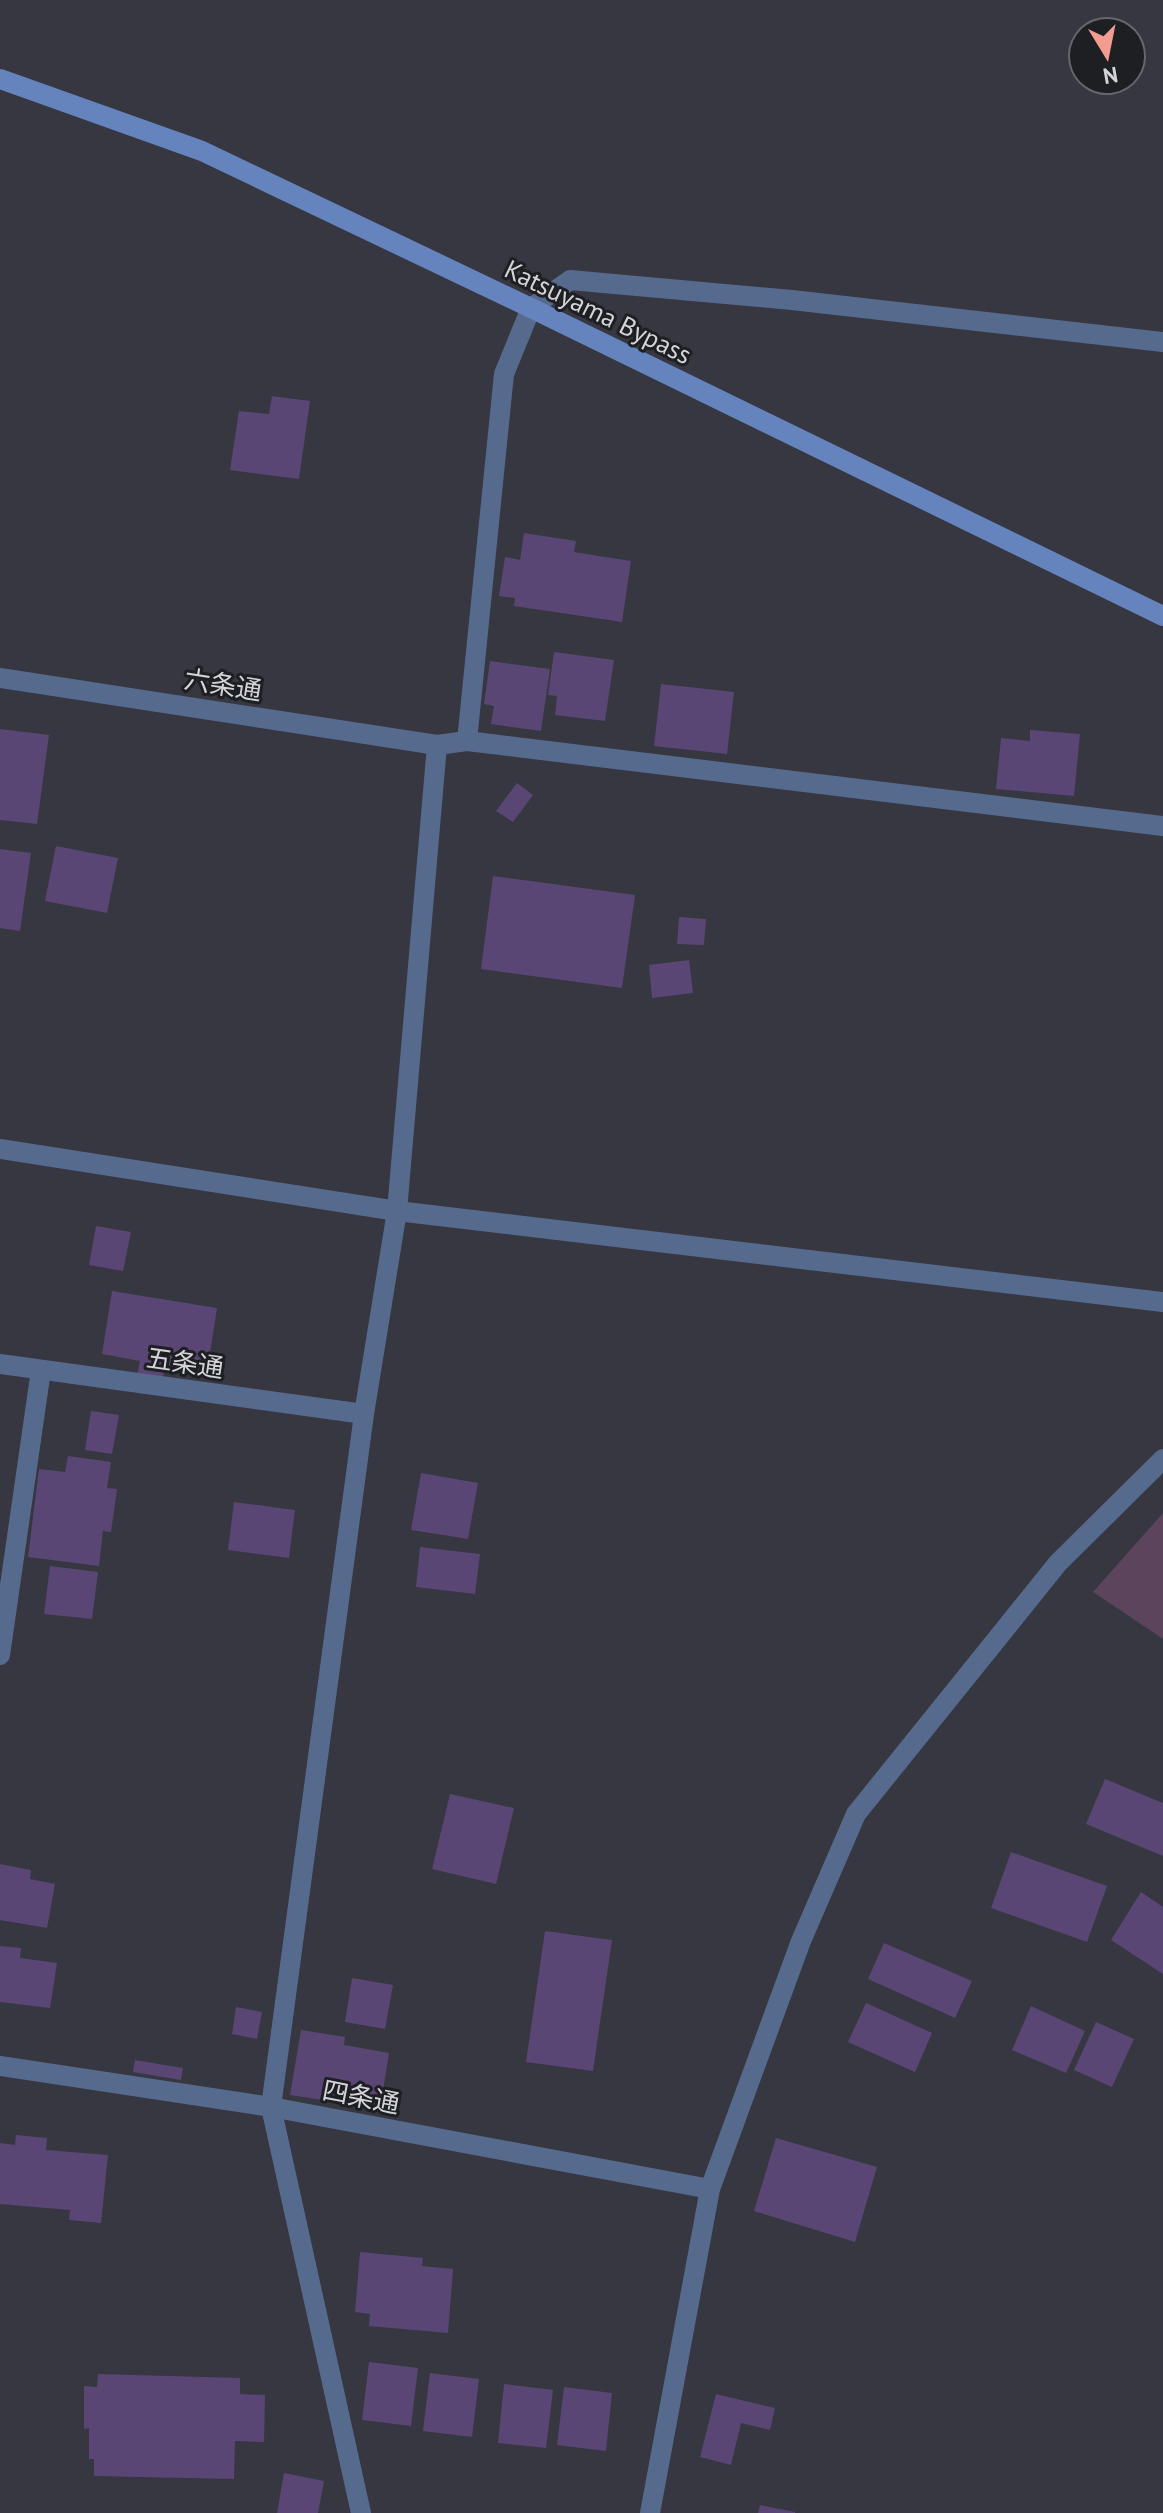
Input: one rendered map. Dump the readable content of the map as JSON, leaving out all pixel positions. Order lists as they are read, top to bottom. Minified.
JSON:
{"streets":{"main road":["Katsuyama Bypass"],"street":["六条通","五条通","四条通"]},"north":"bottom"}
